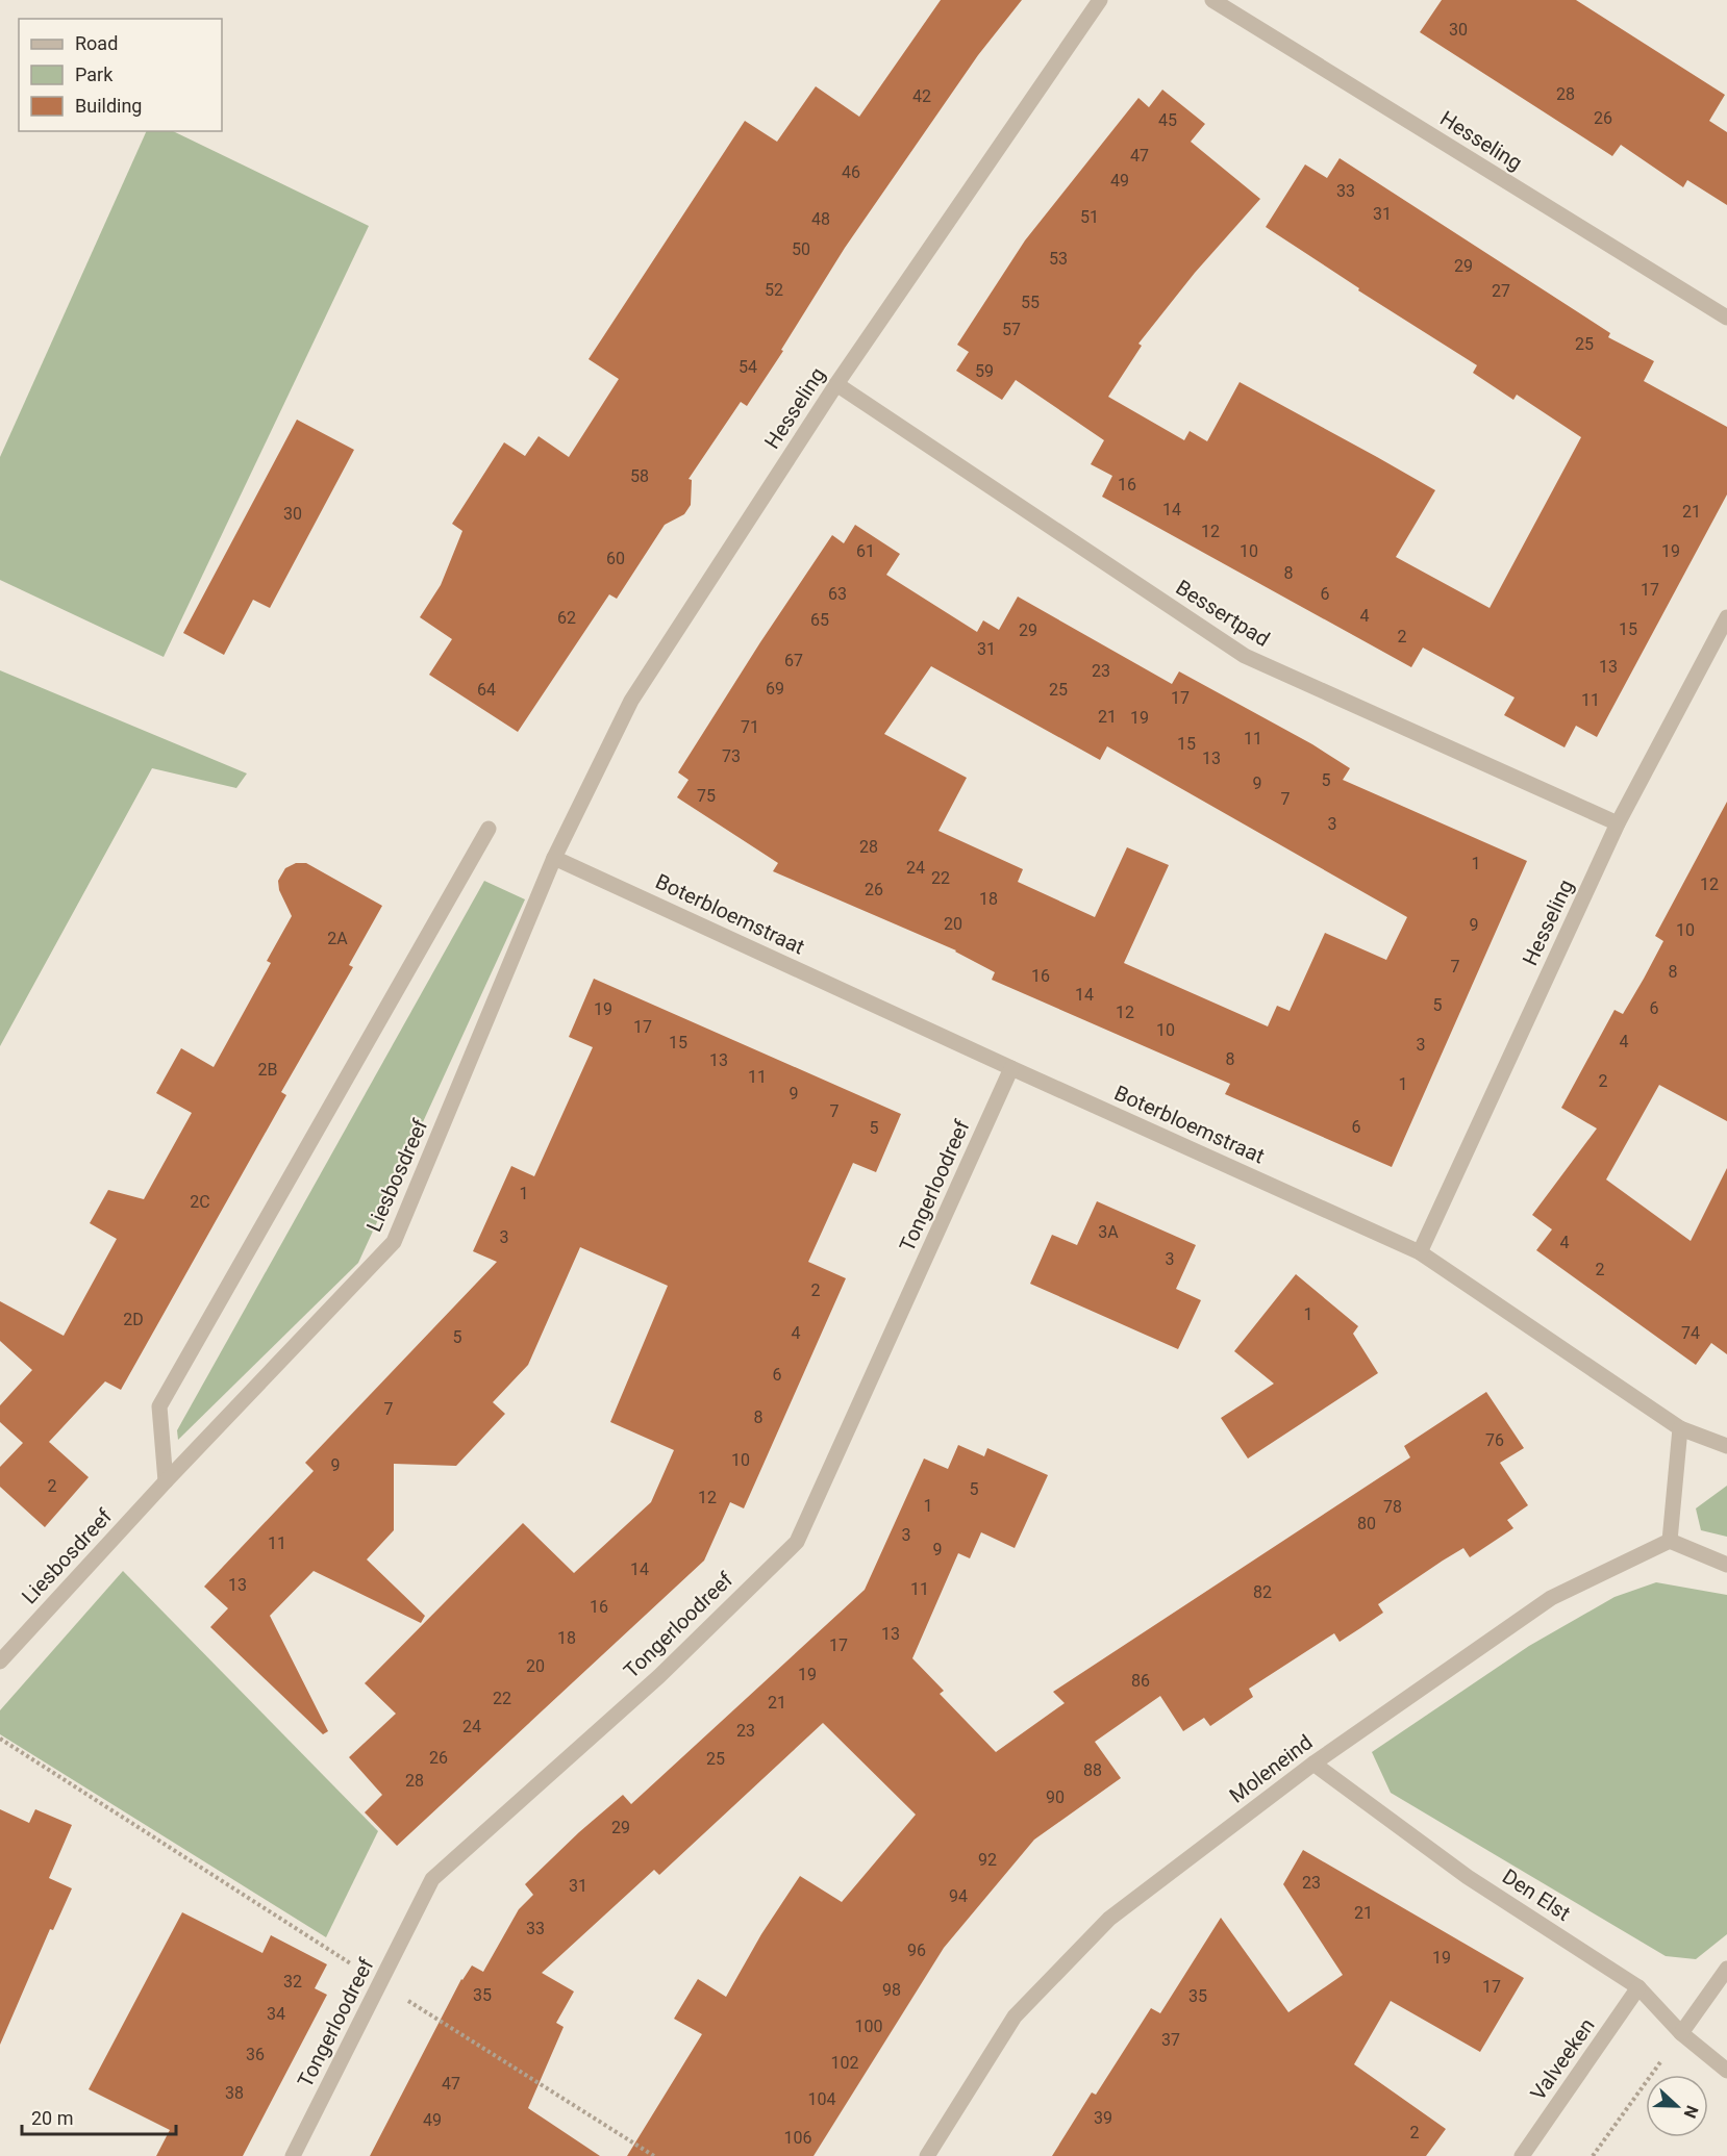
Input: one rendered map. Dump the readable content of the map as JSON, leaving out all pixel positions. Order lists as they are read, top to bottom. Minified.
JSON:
{"streets":{"street":["Hesseling","Bessertpad","Boterbloemstraat","Liesbosdreef","Tongerloodreef","Moleneind","Den Elst","Valveeken"]},"crossings":[["Hesseling","Bessertpad"],["Hesseling","Boterbloemstraat"],["Hesseling","Liesbosdreef"],["Boterbloemstraat","Liesbosdreef"],["Boterbloemstraat","Tongerloodreef"],["Moleneind","Den Elst"],["Den Elst","Valveeken"]],"house_numbers":["30","28","42","26","45","47","46","49","33","31","51","48","50","53","29","52","27","55","57","25","54","59","58","16","14","21","30","12","61","10","19","60","8","17","63","6","4","62","65","15","29","2","31","67","13","23","69","64","25","17","11","21","19","71","11","15","73","13","5","9","75","7","3","28","1","24","22","12","26","18","20","9","10","2A","7","8","16","14","5","6","19","12","17","10","4","15","3","8","13","2B","11","2","1","9","7","6","5","1","2C","3A","3","4","3","2","2","1","2D","4","74","5","6","7","8","76","10","9","2","5","12","1","78","80","3","11","9","14","13","11","82","16","13","18","17","20","19","86","22","21","24","23","26","25","88","28","90","29","92","23","31","94","21","33","96","19","32","17","98","35","35","34","100","37","36","102","47","38","104","39","49","2","106"],"legend":["Road","Park","Building"],"scale_bar":"20 m","north":"right"}
